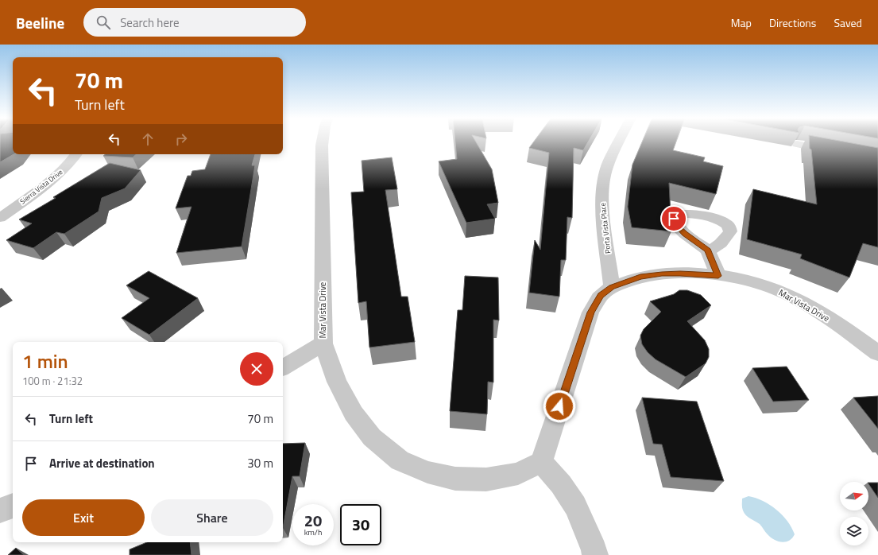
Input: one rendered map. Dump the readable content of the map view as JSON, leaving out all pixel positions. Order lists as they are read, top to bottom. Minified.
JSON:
{"streets":{"street":["Sierra Vista Drive","Porta Vista Place","Mar Vista Drive"]},"crossings":[["Porta Vista Place","Mar Vista Drive"]],"north":"right","page":{"header":"Beeline","search":"Search here","nav":["Map","Directions","Saved"],"turn":["70 m","Turn left"],"heading":["1 min","100 m · 21:32"],"list":[{"name":"Turn left","value":"70 m"},{"name":"Arrive at destination","value":"30 m"}],"buttons":["Exit","Share"],"speed":"20 km/h","limit":"30"}}
